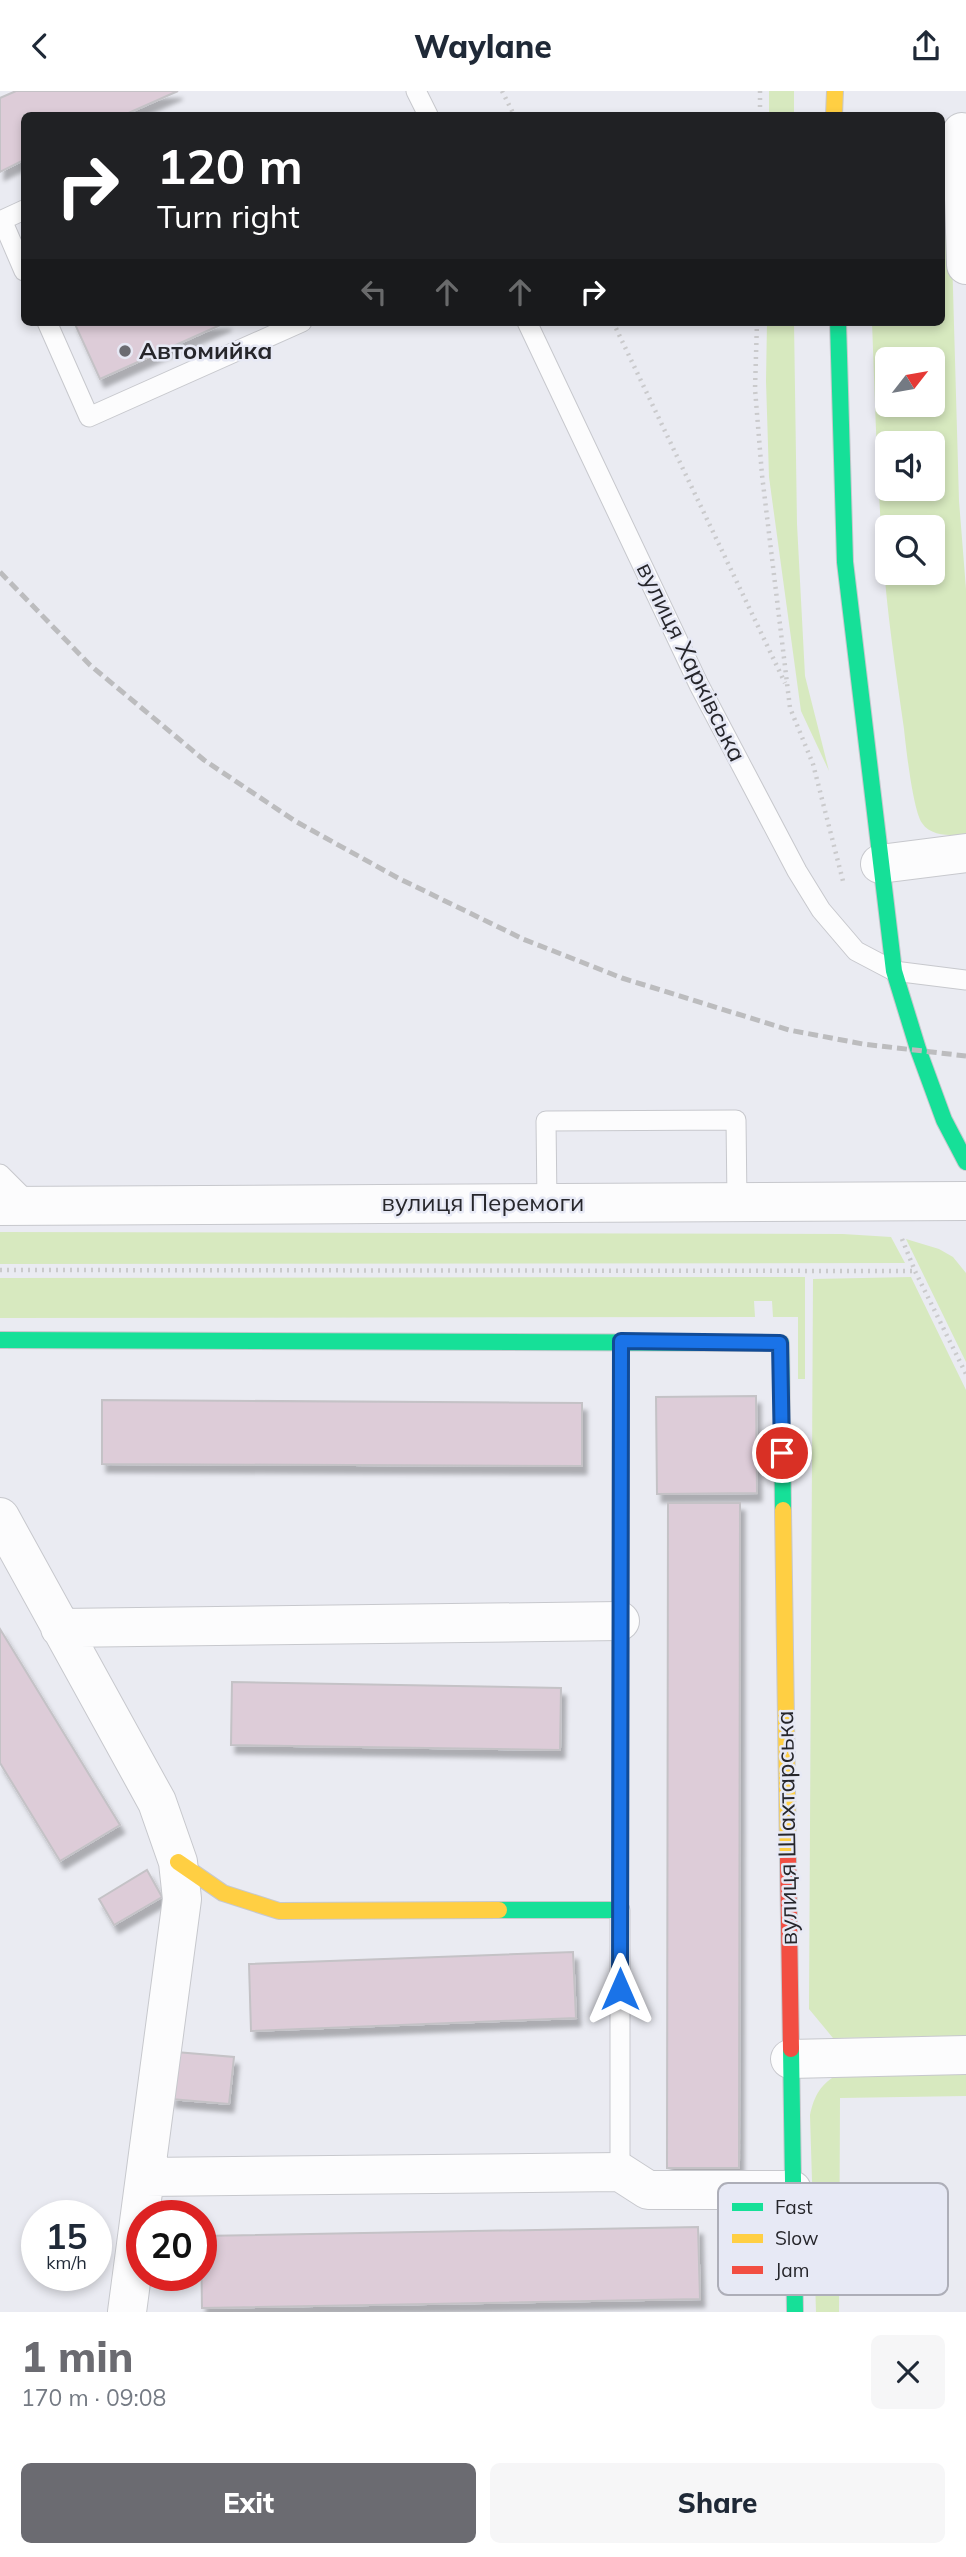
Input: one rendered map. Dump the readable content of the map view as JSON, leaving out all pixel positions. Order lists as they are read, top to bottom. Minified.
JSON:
{"streets":{"street":["вулиця Перемоги","вулиця Шахтарська"],"lane":["вулиця Харківська"]},"places":["Автомийка"],"legend":["Fast","Slow","Jam"],"north":"top right","page":{"header":"Waylane","turn":["120 m","Turn right"],"speed":"15 km/h","limit":"20","heading":["1 min","170 m · 09:08"],"buttons":["Exit","Share"]}}
